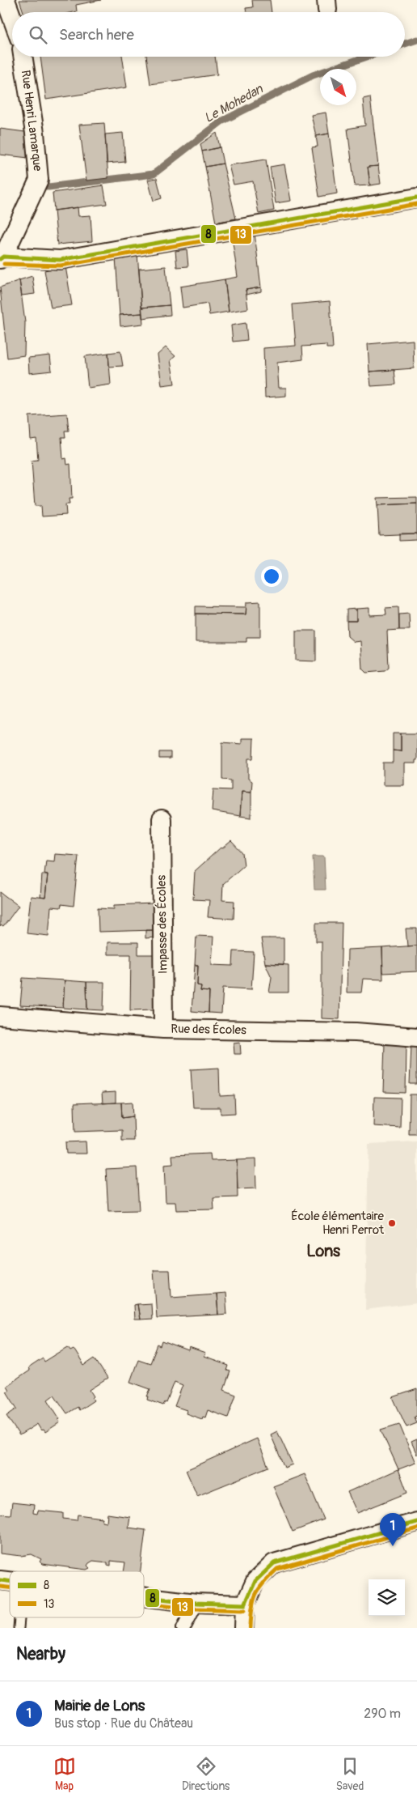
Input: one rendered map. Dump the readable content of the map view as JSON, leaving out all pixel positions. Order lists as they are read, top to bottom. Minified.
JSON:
{"streets":{"street":["Rue Henri Lamarque","Impasse des Écoles","Rue des Écoles"]},"crossings":[["Impasse des Écoles","Rue des Écoles"]],"districts":["Lons"],"water":["Le Mohedan"],"places":["École élémentaire Henri Perrot"],"lines":["transit line 8","transit line 13"],"legend":["8","13"],"north":"bottom right","page":{"search":"Search here","pins":"1","heading":"Nearby","list":[{"mark":"1","name":"Mairie de Lons","note":"Bus stop · Rue du Château","value":"290 m"}],"nav":["Map","Directions","Saved"]}}
